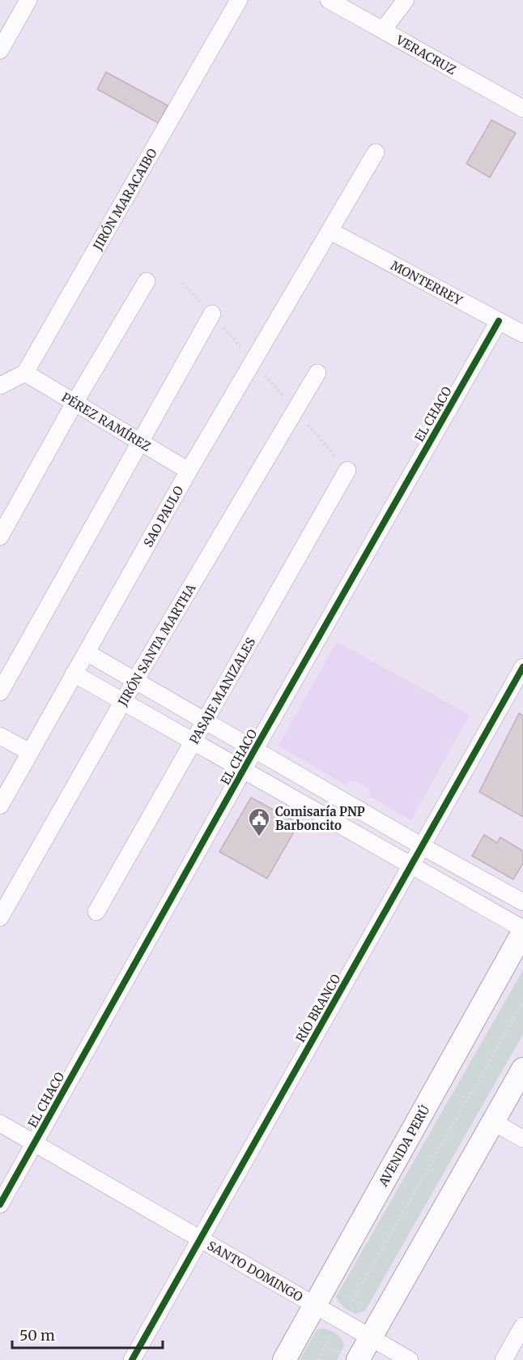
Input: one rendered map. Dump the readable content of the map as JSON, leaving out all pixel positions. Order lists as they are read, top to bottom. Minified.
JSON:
{"streets":{"main road":["AVENIDA PERÚ"],"street":["VERACRUZ","JIRÓN MARACAIBO","MONTERREY","EL CHACO","PÉREZ RAMÍREZ","SAO PAULO","JIRÓN SANTA MARTHA","PASAJE MANIZALES","RÍO BRANCO","SANTO DOMINGO"]},"crossings":[["JIRÓN MARACAIBO","PÉREZ RAMÍREZ"],["MONTERREY","EL CHACO"],["MONTERREY","SAO PAULO"],["EL CHACO","SANTO DOMINGO"],["PÉREZ RAMÍREZ","SAO PAULO"],["RÍO BRANCO","SANTO DOMINGO"],["AVENIDA PERÚ","SANTO DOMINGO"]],"places":{"public building":["Comisaría PNP Barboncito"]},"scale_bar":"50 m"}
